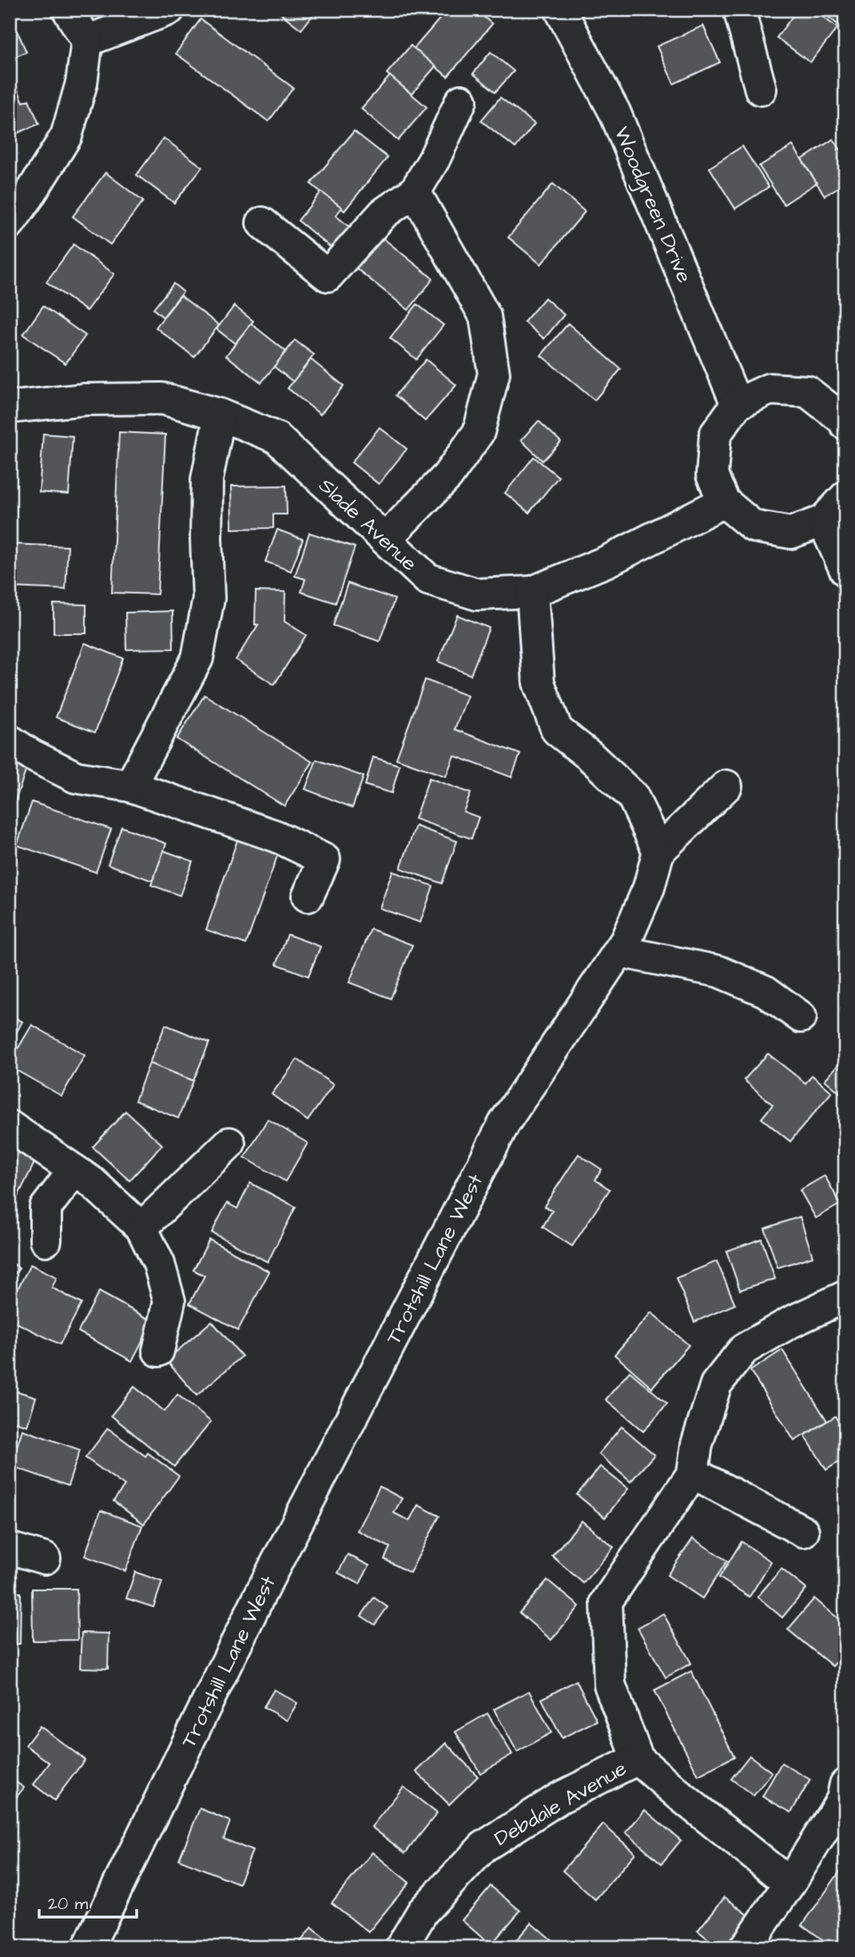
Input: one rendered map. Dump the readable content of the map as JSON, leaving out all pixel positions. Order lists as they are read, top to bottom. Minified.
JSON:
{"streets":{"street":["Woodgreen Drive","Slade Avenue","Trotshill Lane West","Debdale Avenue"]},"scale_bar":"20 m"}
